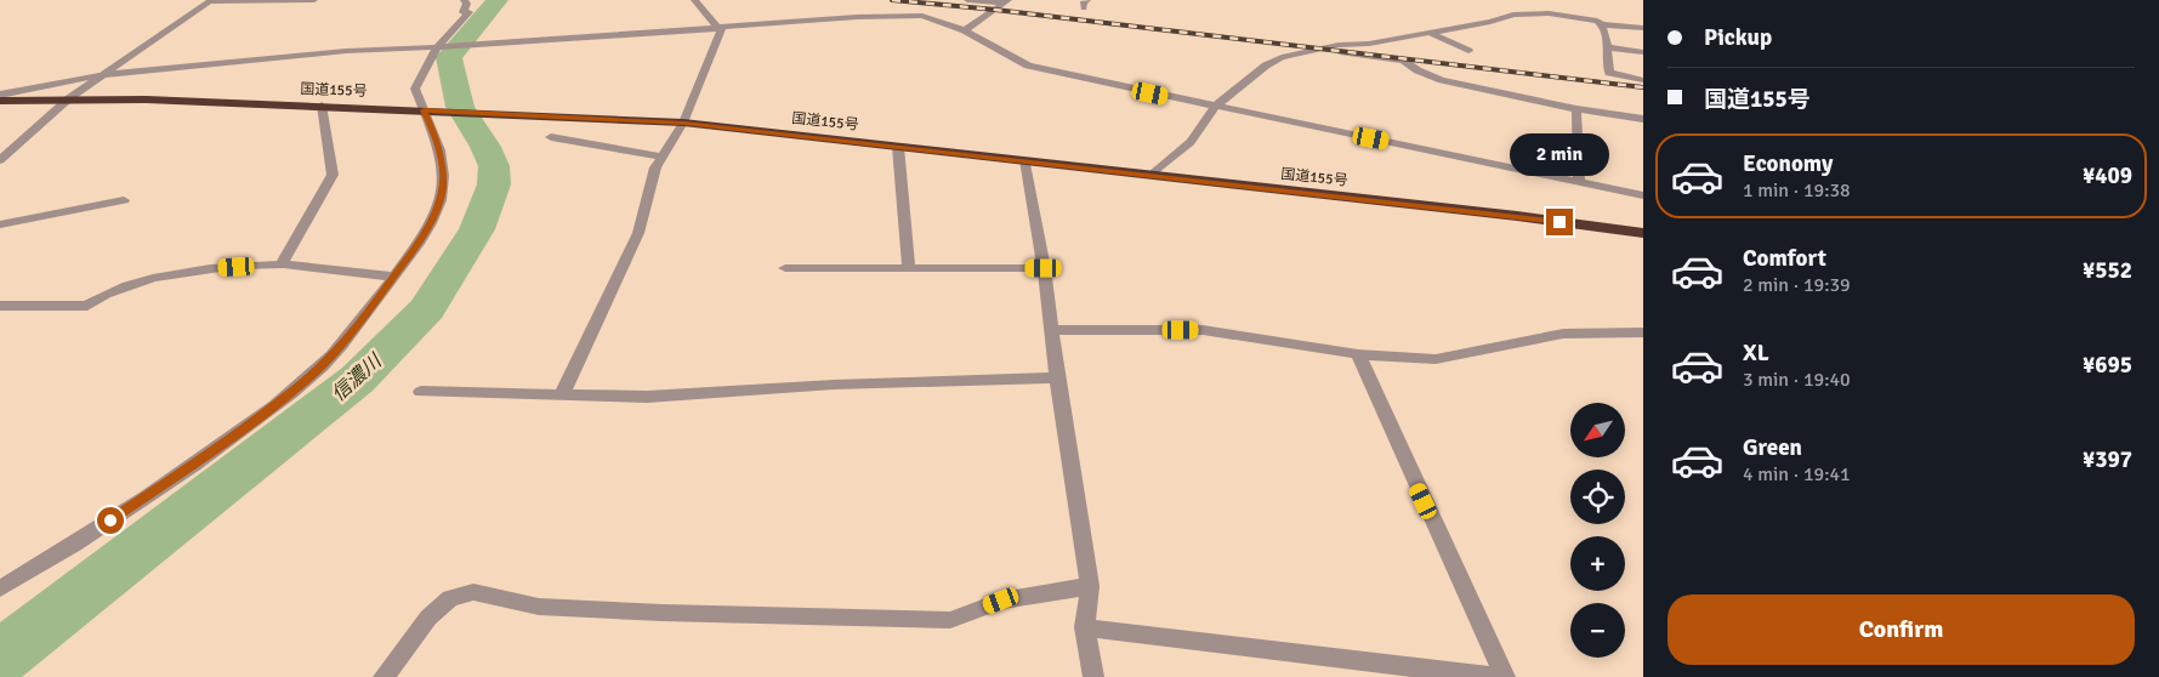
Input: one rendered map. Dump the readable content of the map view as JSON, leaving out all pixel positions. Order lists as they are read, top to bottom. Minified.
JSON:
{"streets":{"highway":["国道155号"]},"water":["信濃川"],"north":"bottom left","page":{"banner":["Pickup","国道155号"],"bubble":"2 min","list":[{"name":"Economy","note":"1 min · 19:38","value":"¥409"},{"name":"Comfort","note":"2 min · 19:39","value":"¥552"},{"name":"XL","note":"3 min · 19:40","value":"¥695"},{"name":"Green","note":"4 min · 19:41","value":"¥397"}],"map_buttons":["+","−"],"buttons":"Confirm"}}
